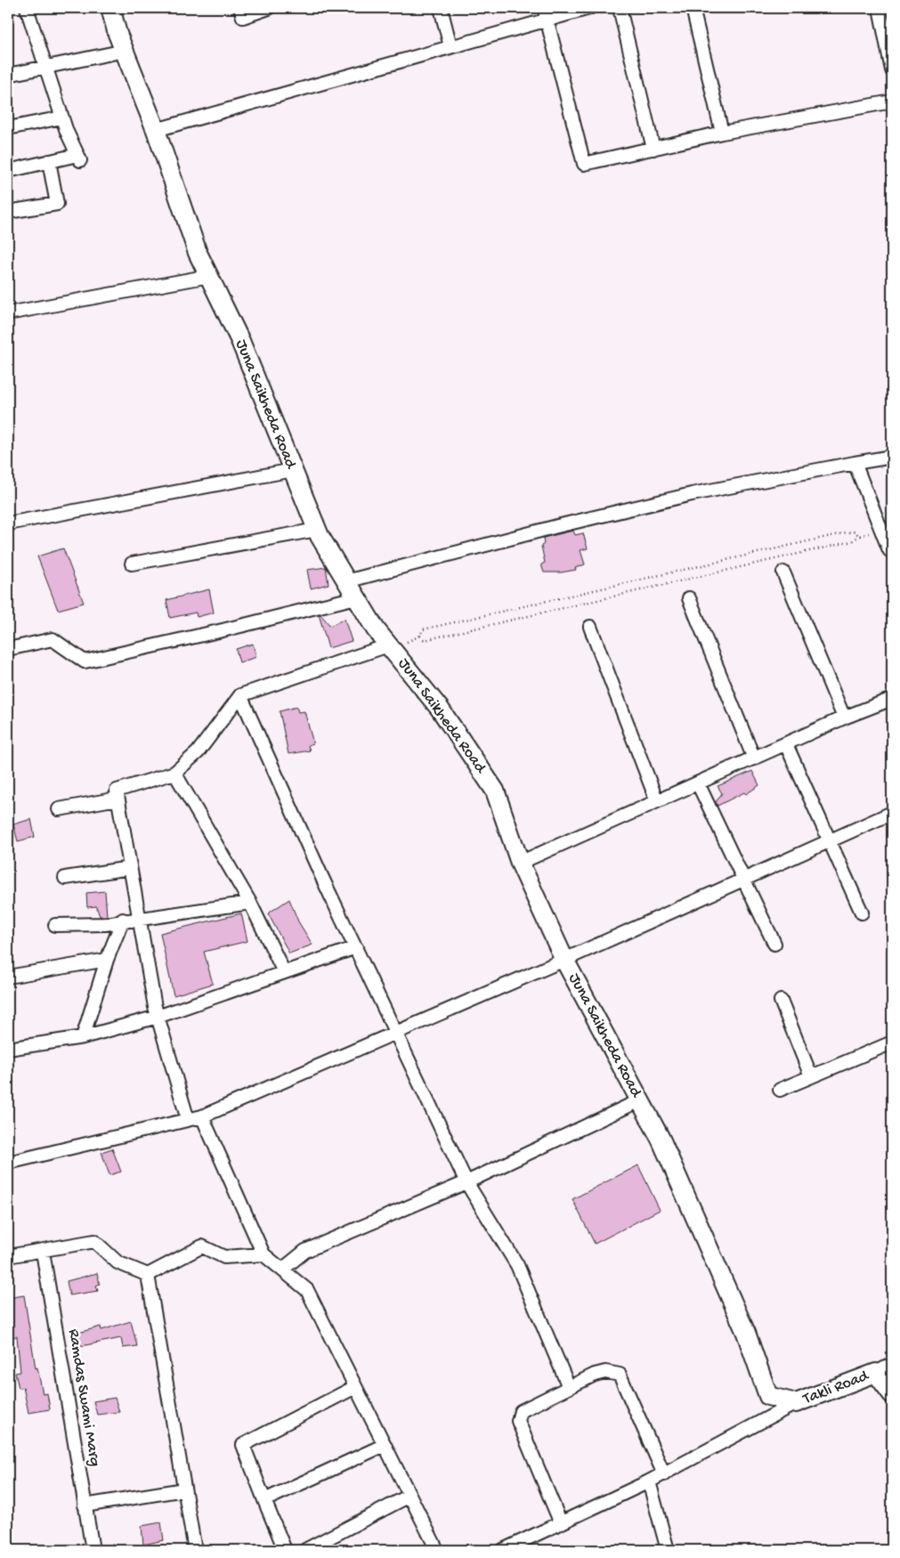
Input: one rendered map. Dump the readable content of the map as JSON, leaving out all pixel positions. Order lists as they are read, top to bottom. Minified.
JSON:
{"streets":{"main road":["Juna Saikheda Road","Takli Road"],"street":["Ramdas Swami Marg"]},"crossings":[["Juna Saikheda Road","Takli Road"]]}
